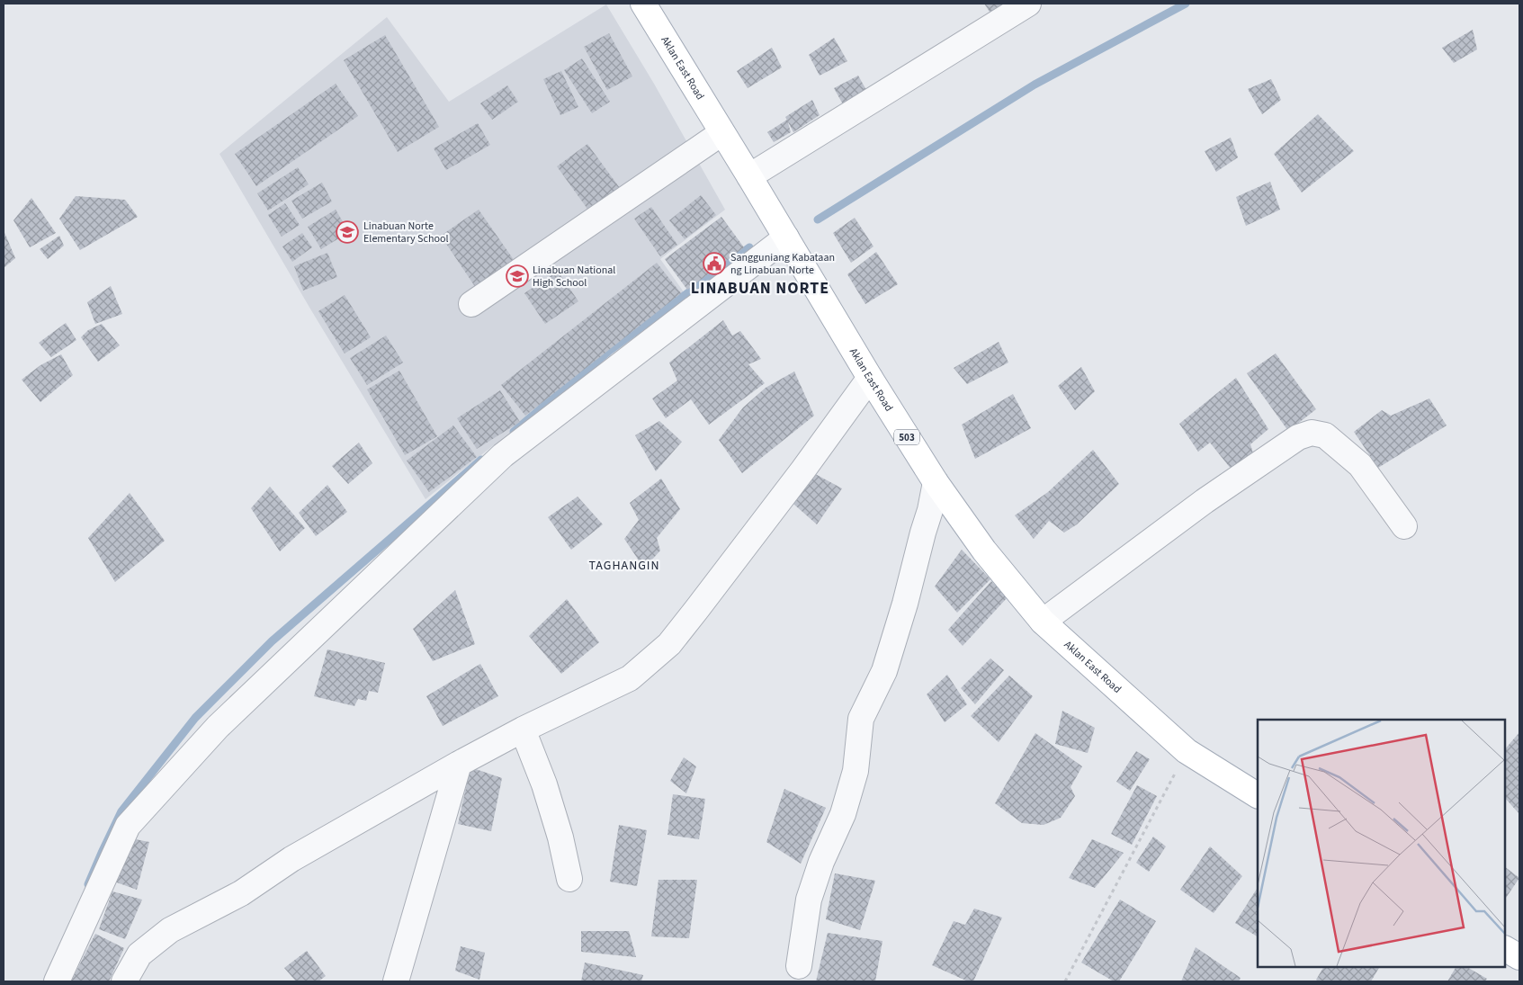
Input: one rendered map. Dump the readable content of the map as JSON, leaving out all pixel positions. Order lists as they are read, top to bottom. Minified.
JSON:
{"streets":{"main road":["Aklan East Road","503"]},"districts":["LINABUAN NORTE","TAGHANGIN"],"places":{"school or university":["Linabuan Norte Elementary School","Linabuan National High School"],"public building":["Sangguniang Kabataan ng Linabuan Norte"]}}
